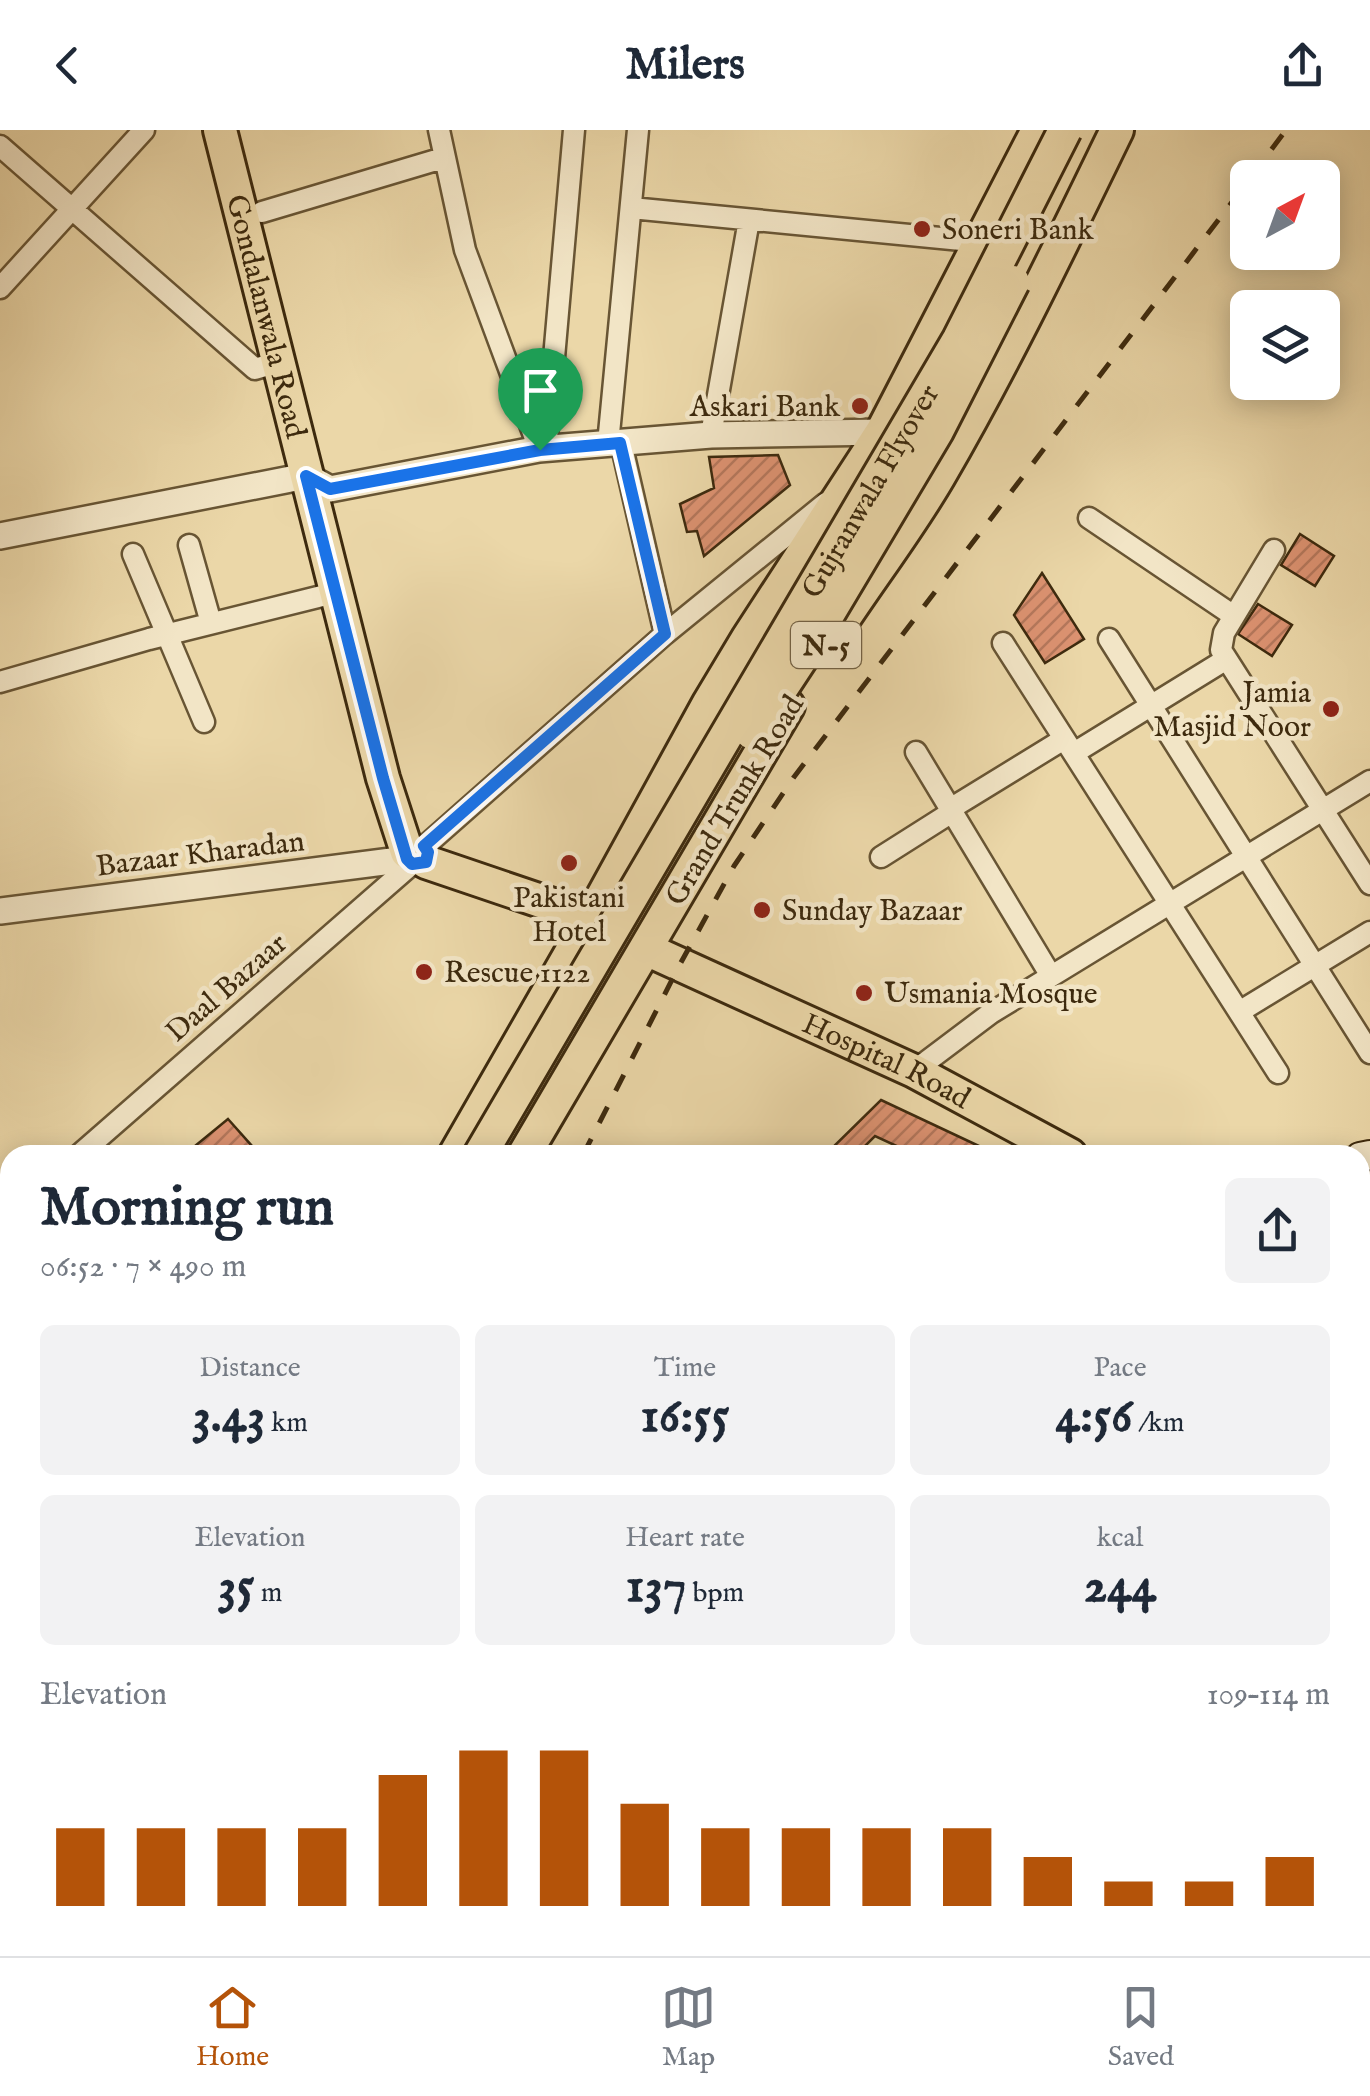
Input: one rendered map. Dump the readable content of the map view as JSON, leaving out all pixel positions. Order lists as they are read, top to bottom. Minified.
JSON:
{"streets":{"main road":["Gondalanwala Road","Gujranwala Flyover","N-5","Grand Trunk Road","Hospital Road"],"street":["Bazaar Kharadan","Daal Bazaar"]},"crossings":[["Gondalanwala Road","Bazaar Kharadan"],["Gondalanwala Road","Daal Bazaar"],["N-5","Daal Bazaar"],["Grand Trunk Road","Hospital Road"],["Bazaar Kharadan","Daal Bazaar"]],"places":["Soneri Bank","Askari Bank","Jamia Masjid Noor","Pakistani Hotel","Sunday Bazaar","Rescue 1122","Usmania Mosque"],"north":"top right","page":{"header":"Milers","heading":["Morning run","06:52 · 7 × 490 m"],"stats":[["Distance","3.43 km"],["Time","16:55"],["Pace","4:56 /km"],["Elevation","35 m"],["Heart rate","137 bpm"],["kcal","244"]],"chart":["Elevation","109–114 m"],"tabs":["Home","Map","Saved"]}}
